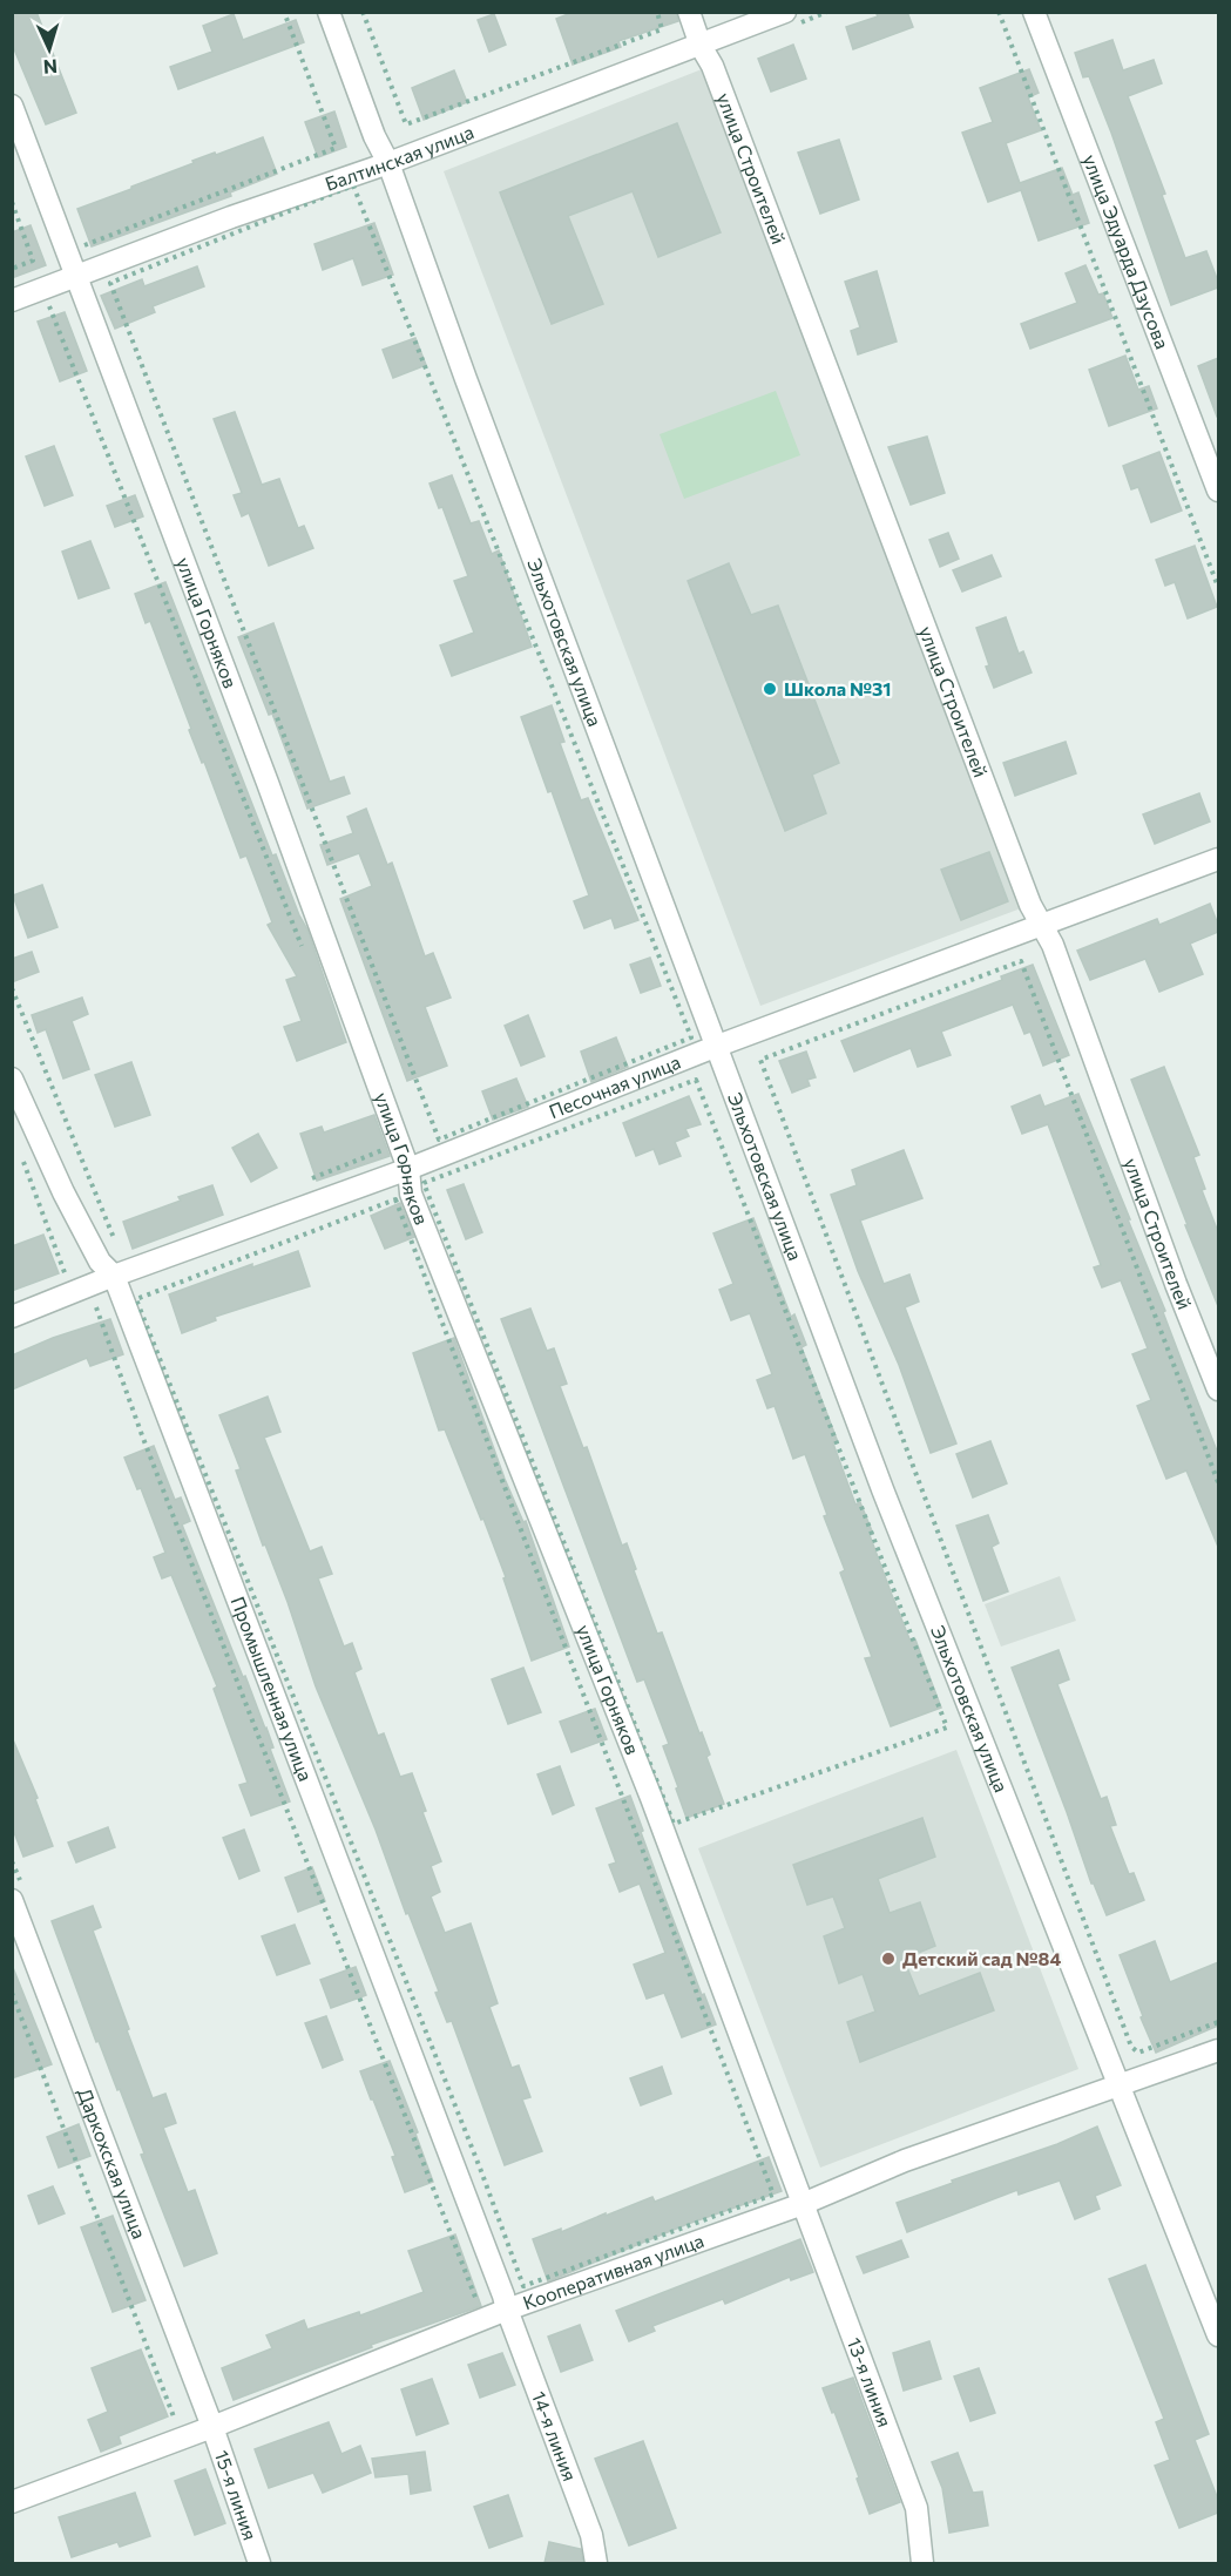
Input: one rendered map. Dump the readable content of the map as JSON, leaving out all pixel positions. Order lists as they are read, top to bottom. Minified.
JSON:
{"streets":{"street":["Балтинская улица","улица Строителей","улица Эдуарда Дзусова","улица Горняков","Эльхотовская улица","Песочная улица","Промышленная улица","Даркохская улица","Кооперативная улица","13-я линия","14-я линия","15-я линия"]},"crossings":[["Балтинская улица","улица Строителей"],["Балтинская улица","улица Горняков"],["Балтинская улица","Эльхотовская улица"],["улица Строителей","Песочная улица"],["улица Горняков","Песочная улица"],["улица Горняков","Кооперативная улица"],["улица Горняков","13-я линия"],["Эльхотовская улица","Песочная улица"],["Эльхотовская улица","Кооперативная улица"],["Песочная улица","Промышленная улица"],["Промышленная улица","Кооперативная улица"],["Промышленная улица","14-я линия"],["Даркохская улица","Кооперативная улица"],["Даркохская улица","15-я линия"],["Кооперативная улица","13-я линия"],["Кооперативная улица","14-я линия"],["Кооперативная улица","15-я линия"]],"places":["Школа №31","Детский сад №84"],"north":"bottom"}
